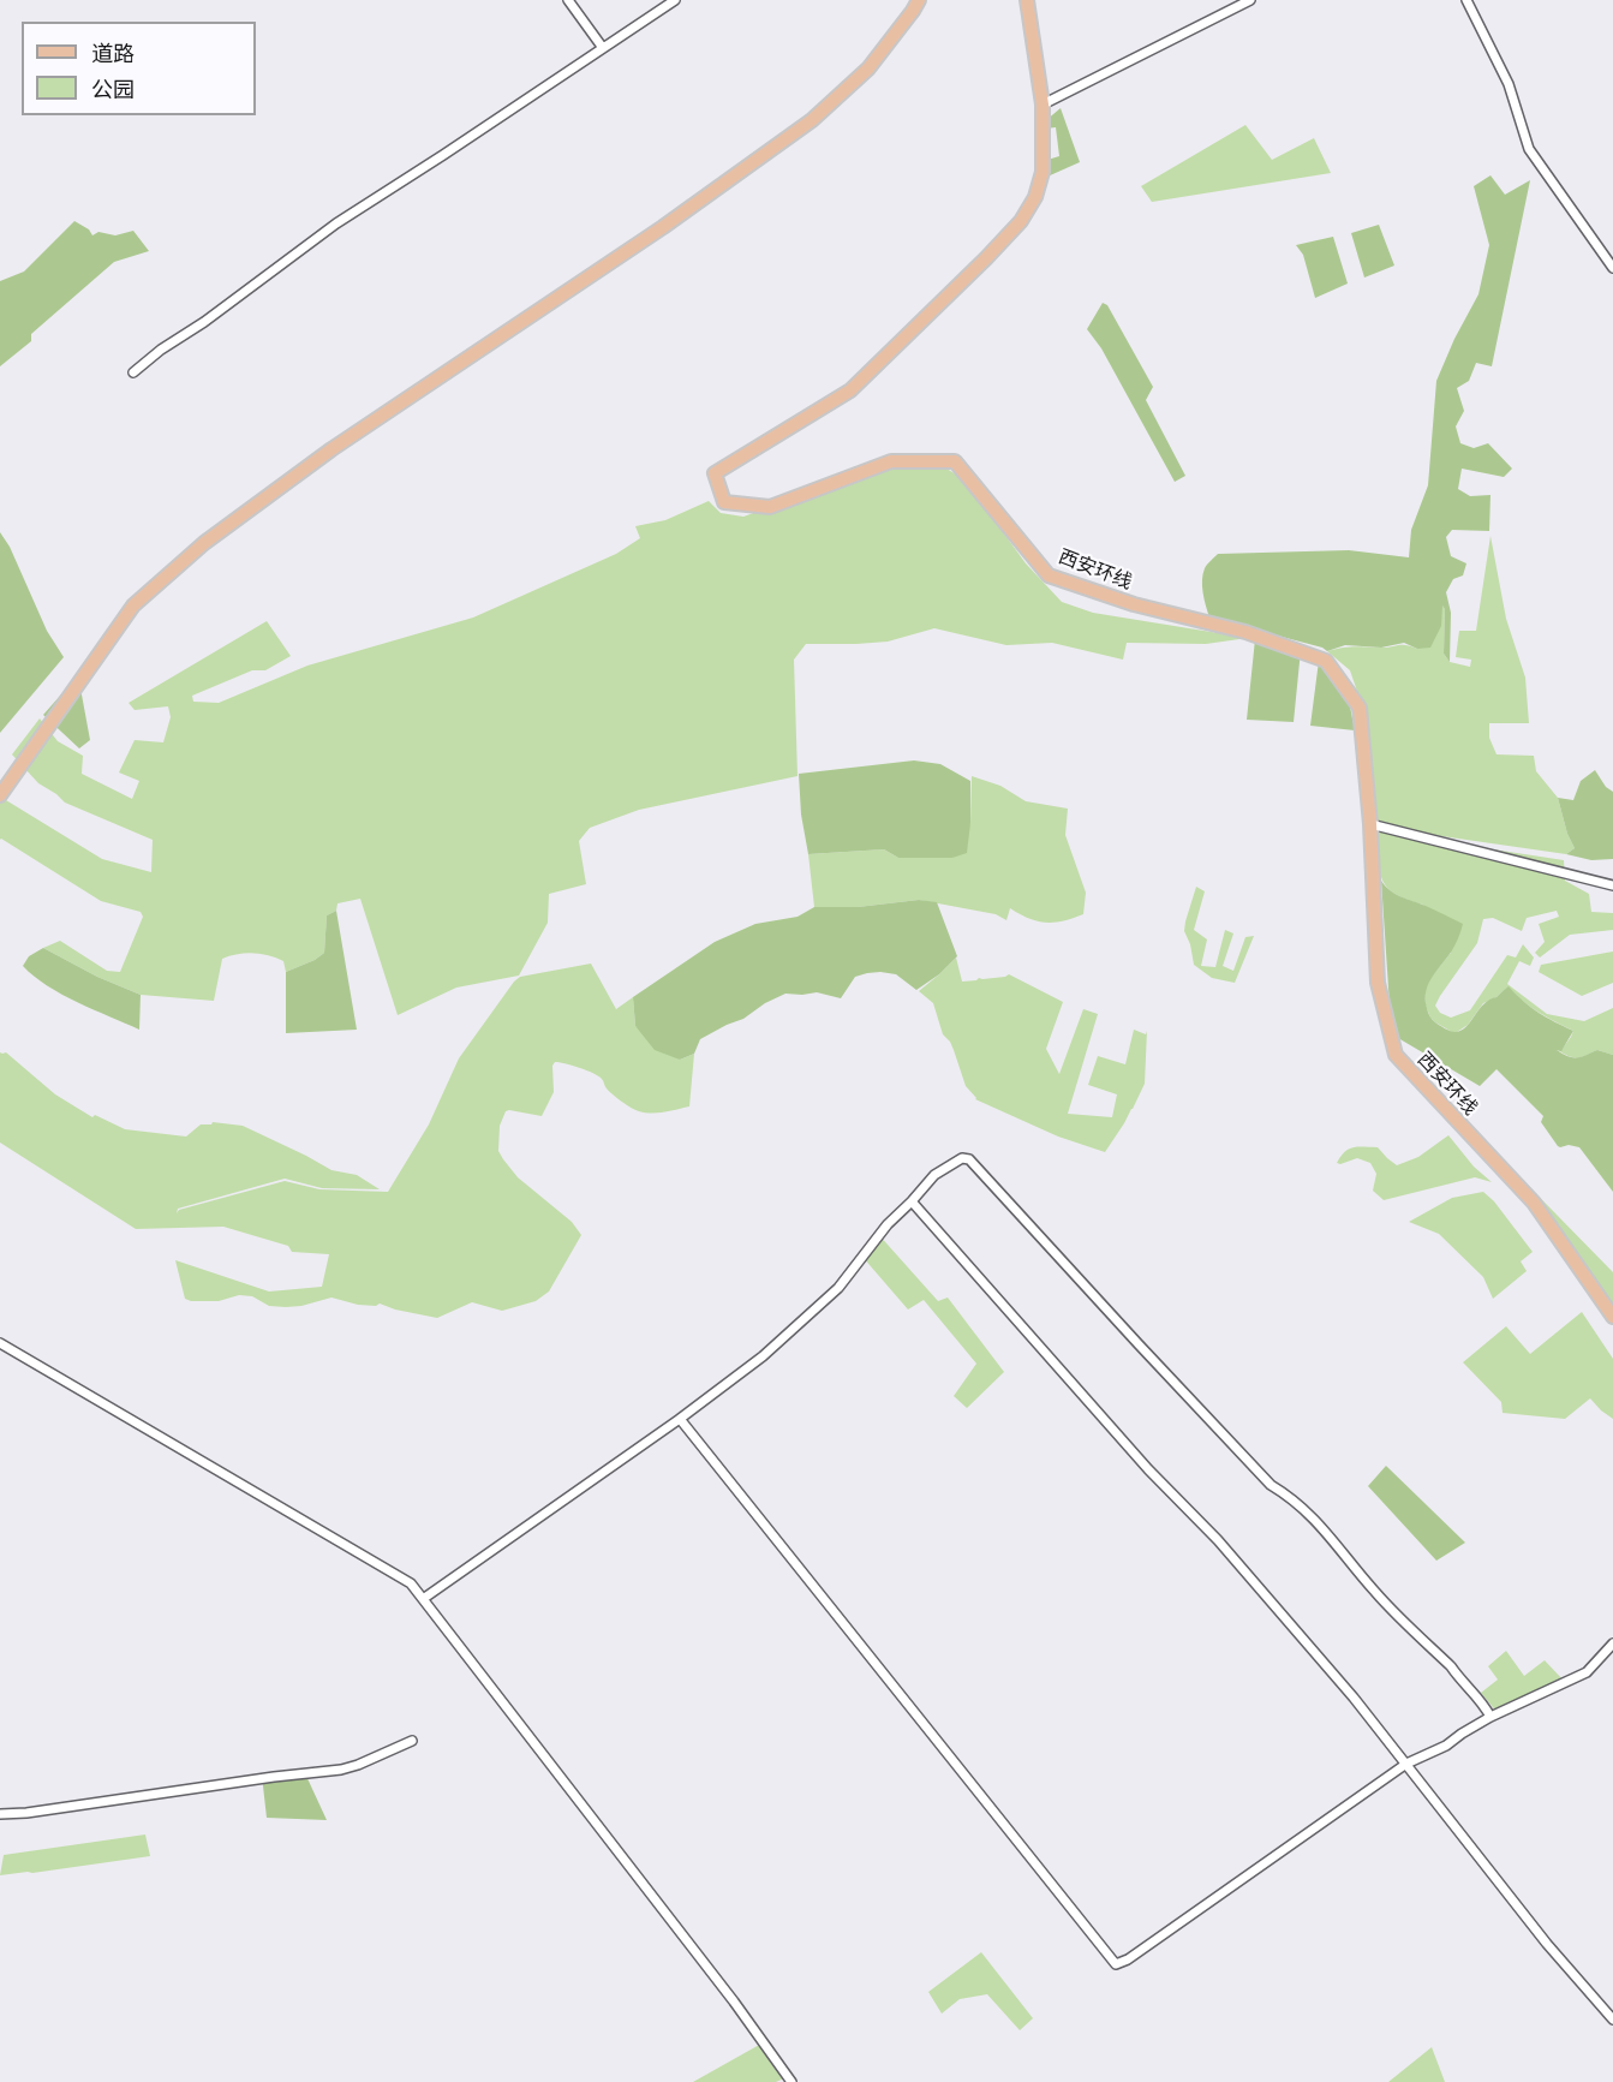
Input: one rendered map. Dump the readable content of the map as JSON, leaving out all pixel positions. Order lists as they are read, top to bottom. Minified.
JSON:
{"streets":{"main road":["西安环线"]},"legend":["道路","公园"]}
